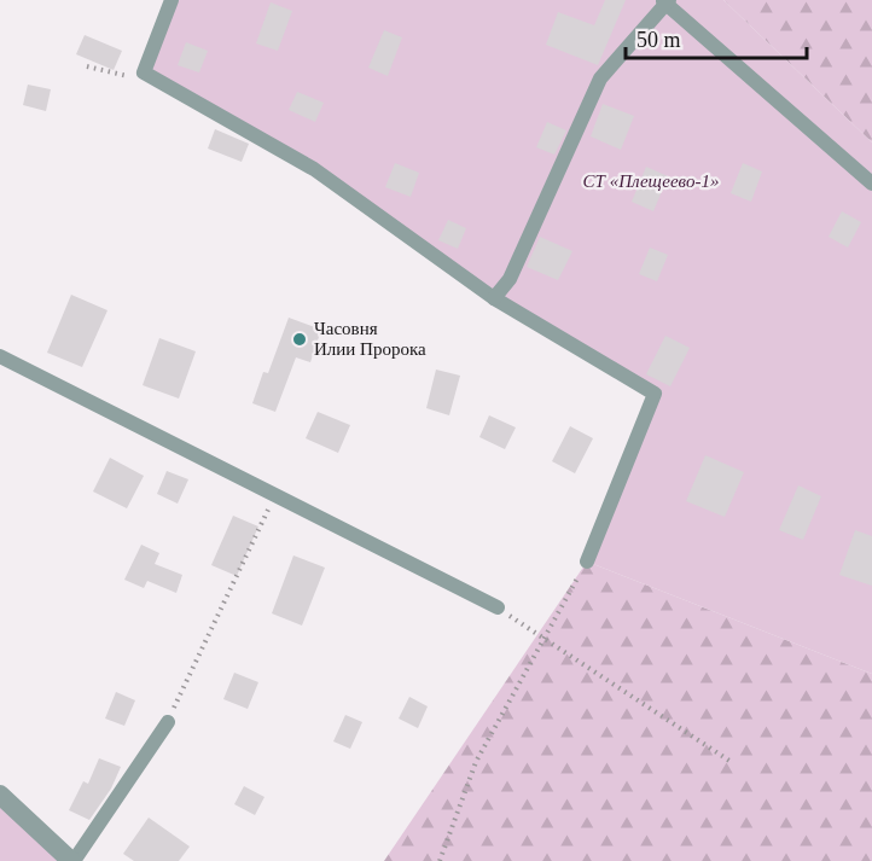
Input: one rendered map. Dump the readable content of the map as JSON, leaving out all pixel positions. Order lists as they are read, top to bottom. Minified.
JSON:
{"parks":["СТ «Плещеево-1»"],"places":["Часовня Илии Пророка"],"scale_bar":"50 m"}
